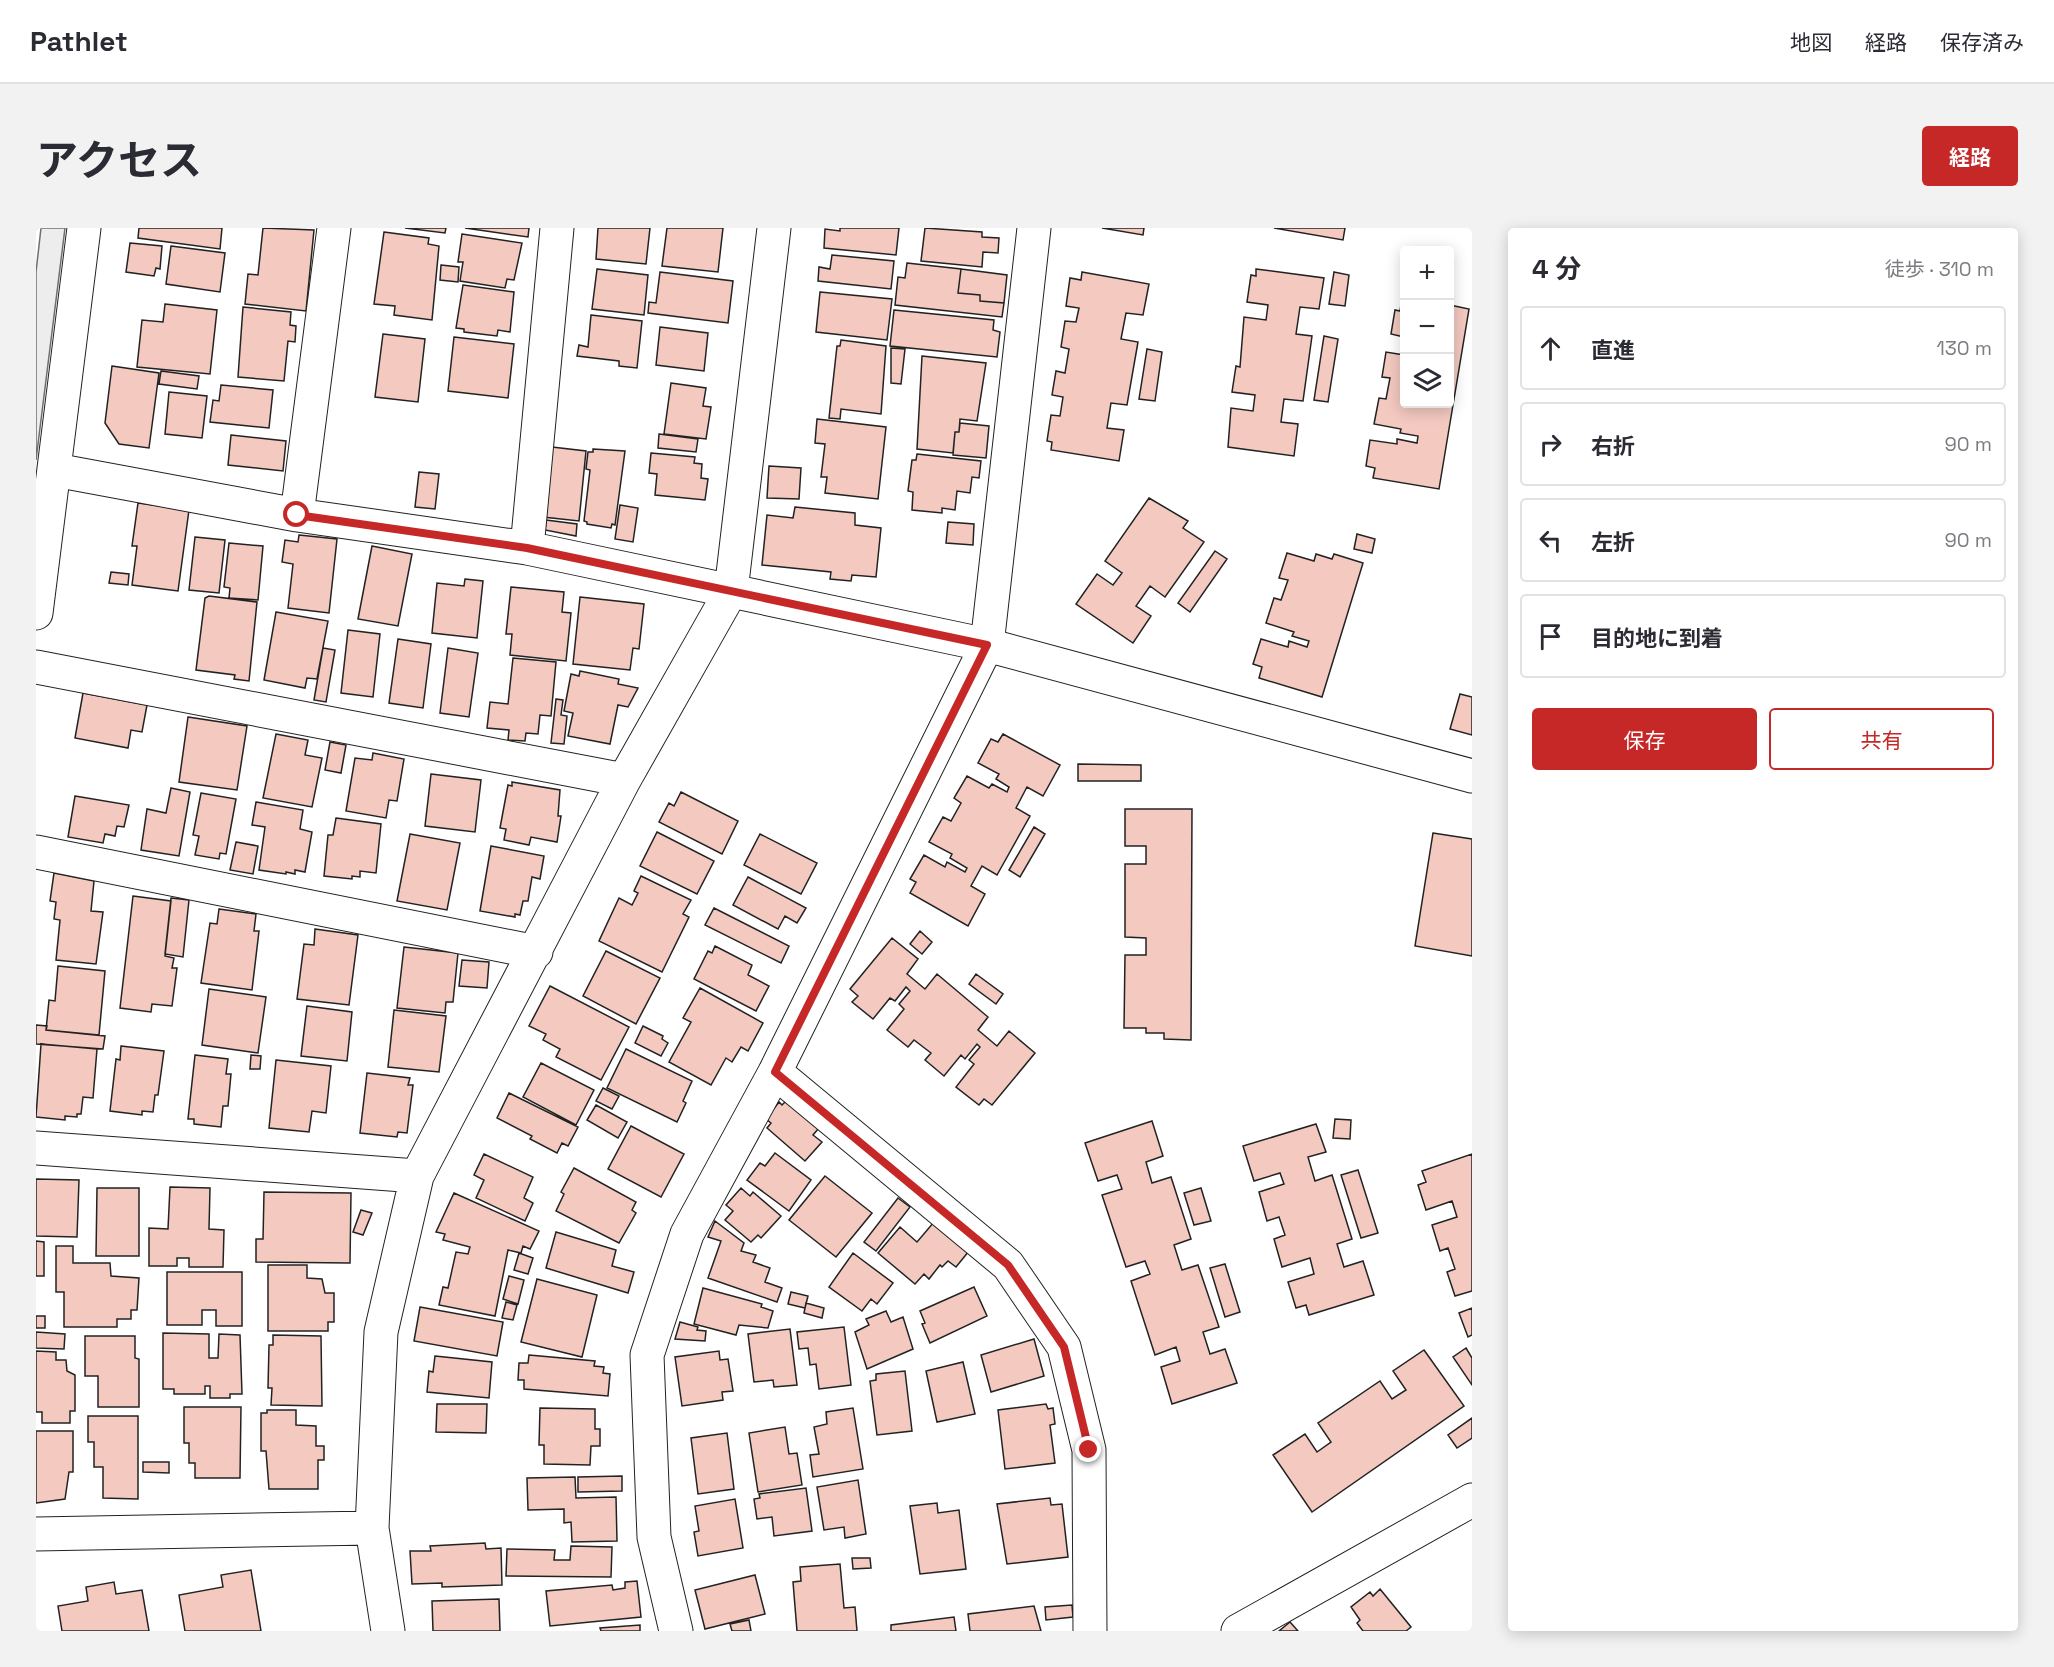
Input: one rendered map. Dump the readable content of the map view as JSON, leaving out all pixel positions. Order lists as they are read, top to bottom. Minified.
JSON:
{"page":{"header":"Pathlet","nav":["地図","経路","保存済み"],"title":"アクセス","buttons":["経路",["保存","共有"]],"heading":["4 分","徒歩 · 310 m"],"map_buttons":["+","−"],"list":[["直進","130 m"],["右折","90 m"],["左折","90 m"],"目的地に到着"]}}
